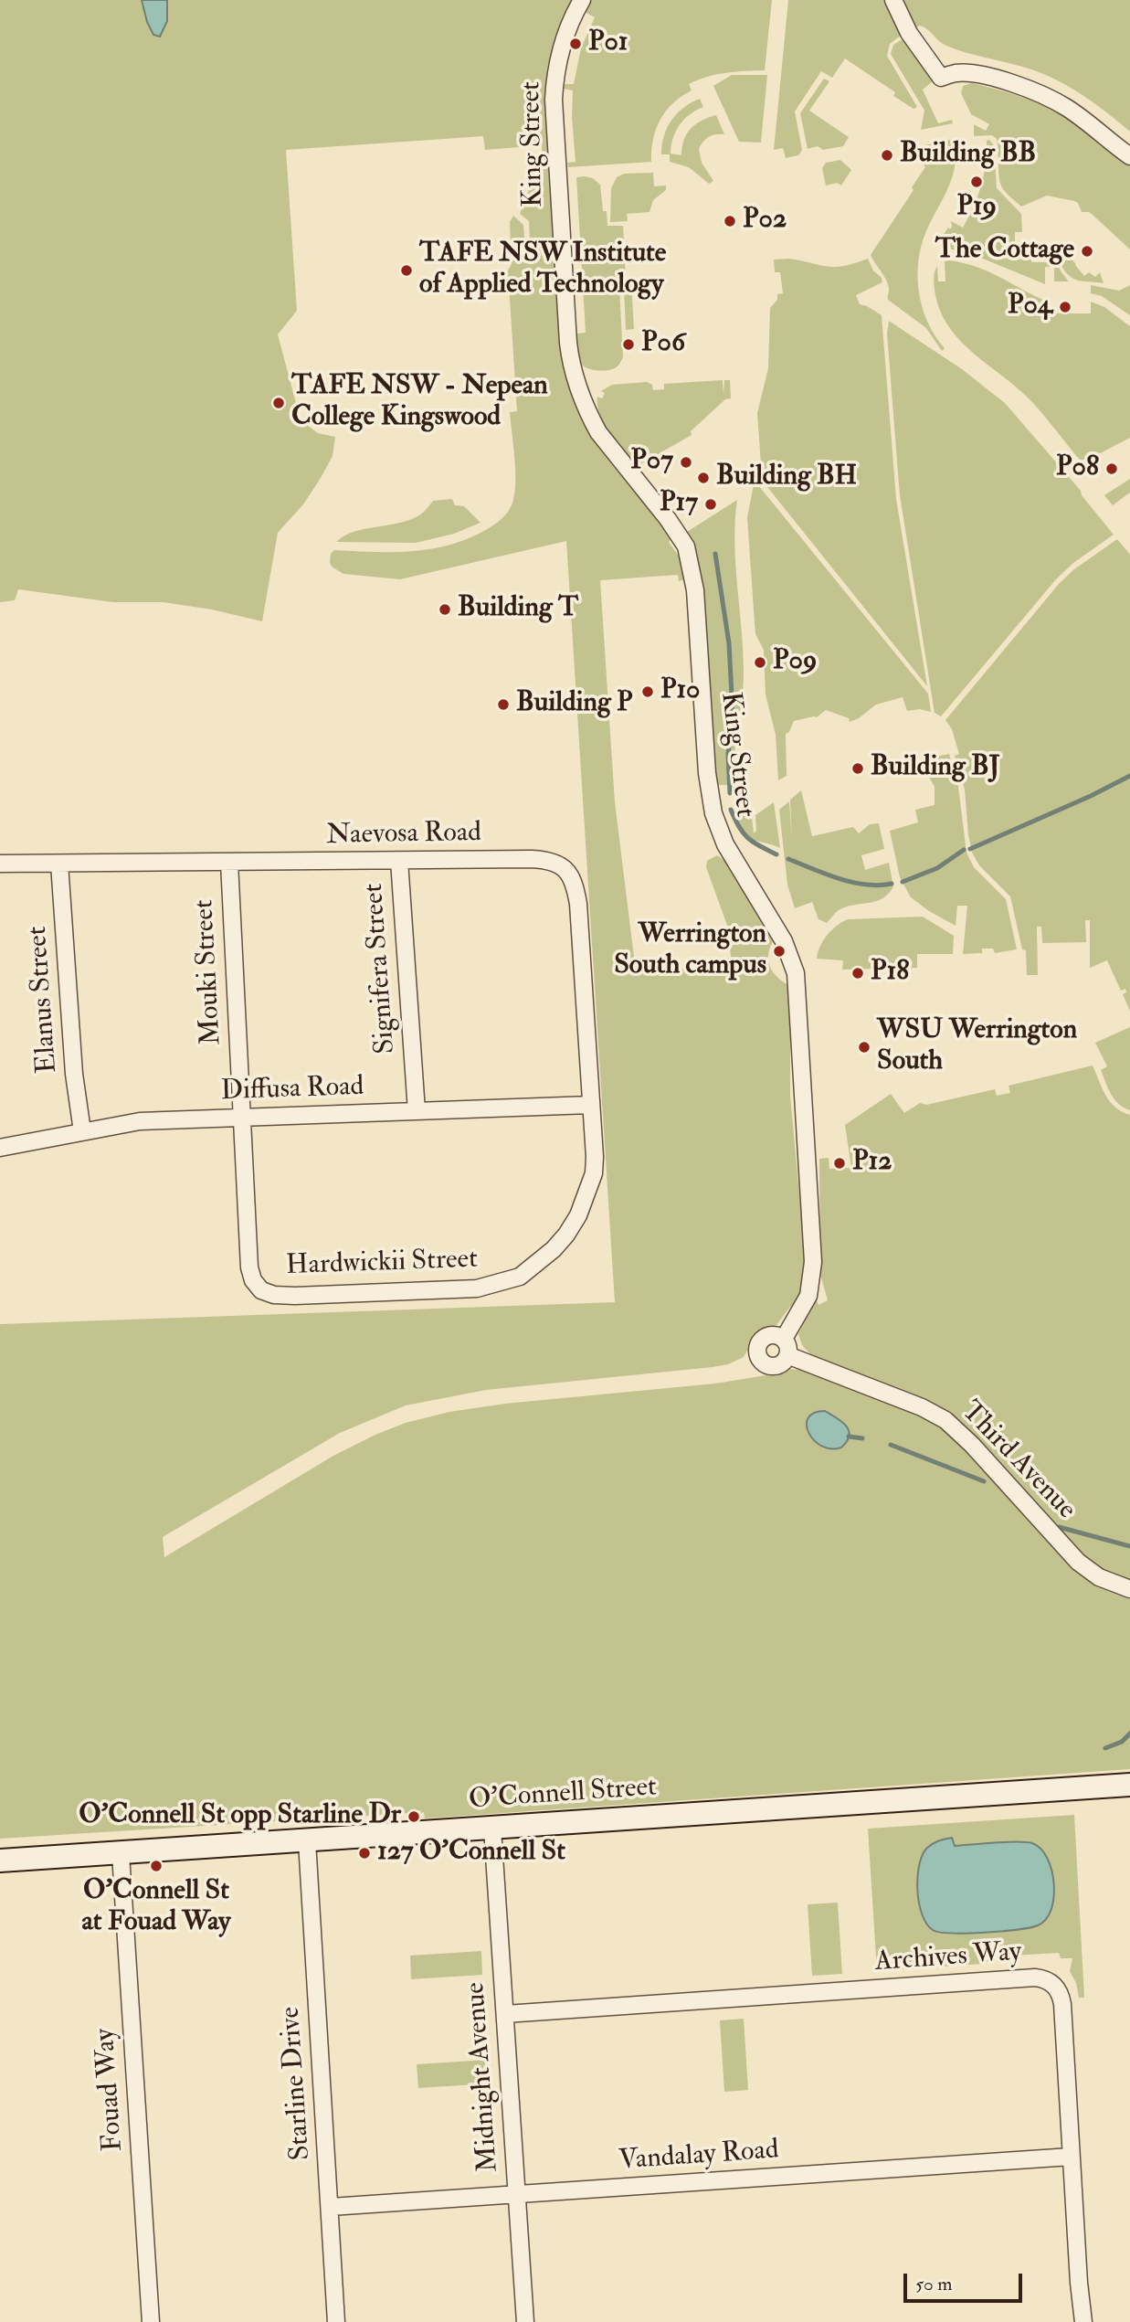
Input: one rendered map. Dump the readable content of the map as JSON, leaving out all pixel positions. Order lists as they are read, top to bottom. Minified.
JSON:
{"streets":{"street":["King Street","Naevosa Road","Signifera Street","Mouki Street","Elanus Street","Diffusa Road","Hardwickii Street","Third Avenue","O'Connell Street","Archives Way","Midnight Avenue","Starline Drive","Fouad Way","Vandalay Road"]},"crossings":[["King Street","Third Avenue"],["Naevosa Road","Signifera Street"],["Naevosa Road","Mouki Street"],["Naevosa Road","Elanus Street"],["Naevosa Road","Diffusa Road"],["Naevosa Road","Hardwickii Street"],["Signifera Street","Diffusa Road"],["Mouki Street","Diffusa Road"],["Mouki Street","Hardwickii Street"],["Elanus Street","Diffusa Road"],["Diffusa Road","Hardwickii Street"],["O'Connell Street","Midnight Avenue"],["O'Connell Street","Starline Drive"],["O'Connell Street","Fouad Way"],["Archives Way","Midnight Avenue"],["Archives Way","Vandalay Road"],["Midnight Avenue","Vandalay Road"],["Starline Drive","Vandalay Road"]],"places":["P01","Building BB","P19","P02","The Cottage","TAFE NSW Institute of Applied Technology","P04","P06","TAFE NSW - Nepean College Kingswood","P07","P08","Building BH","P17","Building T","P09","P10","Building P","Building BJ","Werrington South campus","P18","WSU Werrington South","P12","O'Connell St opp Starline Dr","127 O'Connell St","O'Connell St at Fouad Way"],"scale_bar":"50 m"}
